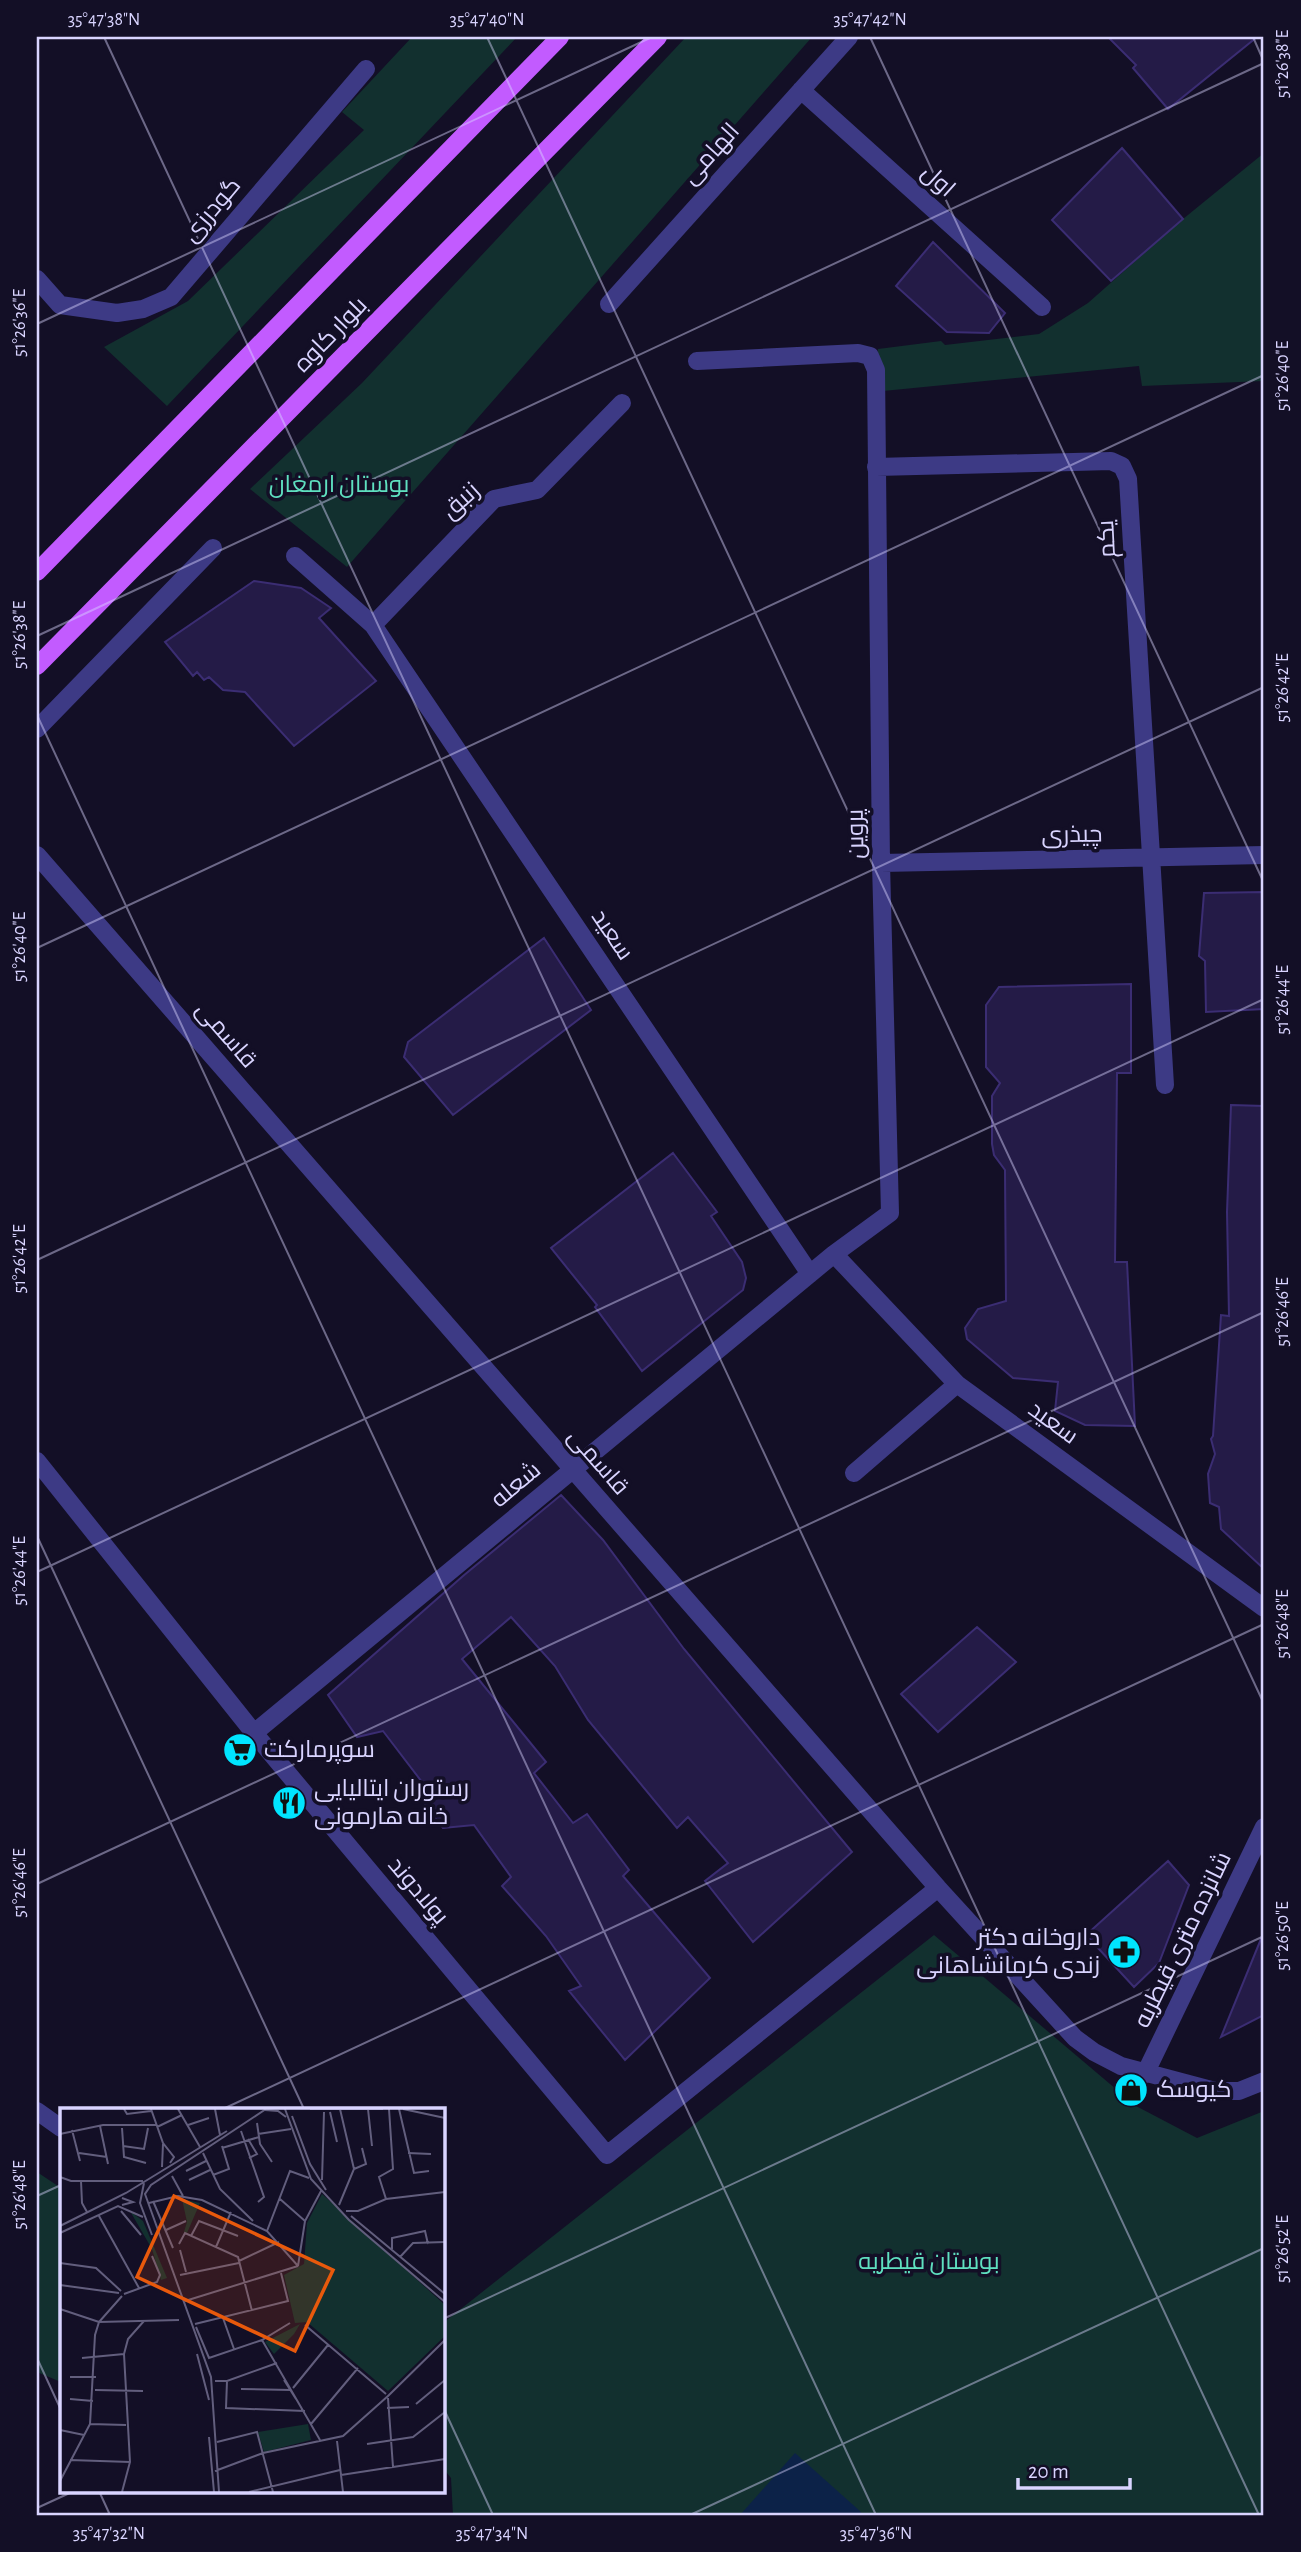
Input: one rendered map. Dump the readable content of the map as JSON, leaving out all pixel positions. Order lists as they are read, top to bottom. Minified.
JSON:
{"streets":{"main road":["بلوار کاوه"],"street":["الهامی","اول","گودرزی","زنبق","یکم","پروین","چیذری","سعید","قاسمی","شعله","پولادوند","شانزده متری قیطریه"]},"crossings":[["الهامی","اول"],["زنبق","سعید"],["یکم","پروین"],["یکم","چیذری"],["پروین","چیذری"],["پروین","سعید"],["پروین","شعله"],["سعید","شعله"],["قاسمی","شعله"],["قاسمی","پولادوند"],["قاسمی","شانزده متری قیطریه"],["شعله","پولادوند"]],"parks":["بوستان ارمغان","بوستان قیطریه"],"places":{"supermarket":["سوپرمارکت"],"restaurant":["رستوران ایتالیایی خانه هارمونی"],"pharmacy":["داروخانه دکتر زندی کرمانشاهانی"],"shop":["کیوسک"]},"scale_bar":"20 m","coordinates":["35°47'38\"N","35°47'40\"N","35°47'42\"N","51°26'38\"E","51°26'36\"E","51°26'40\"E","51°26'42\"E","51°26'44\"E","51°26'46\"E","51°26'48\"E","51°26'50\"E","51°26'52\"E","35°47'32\"N","35°47'34\"N","35°47'36\"N"]}
